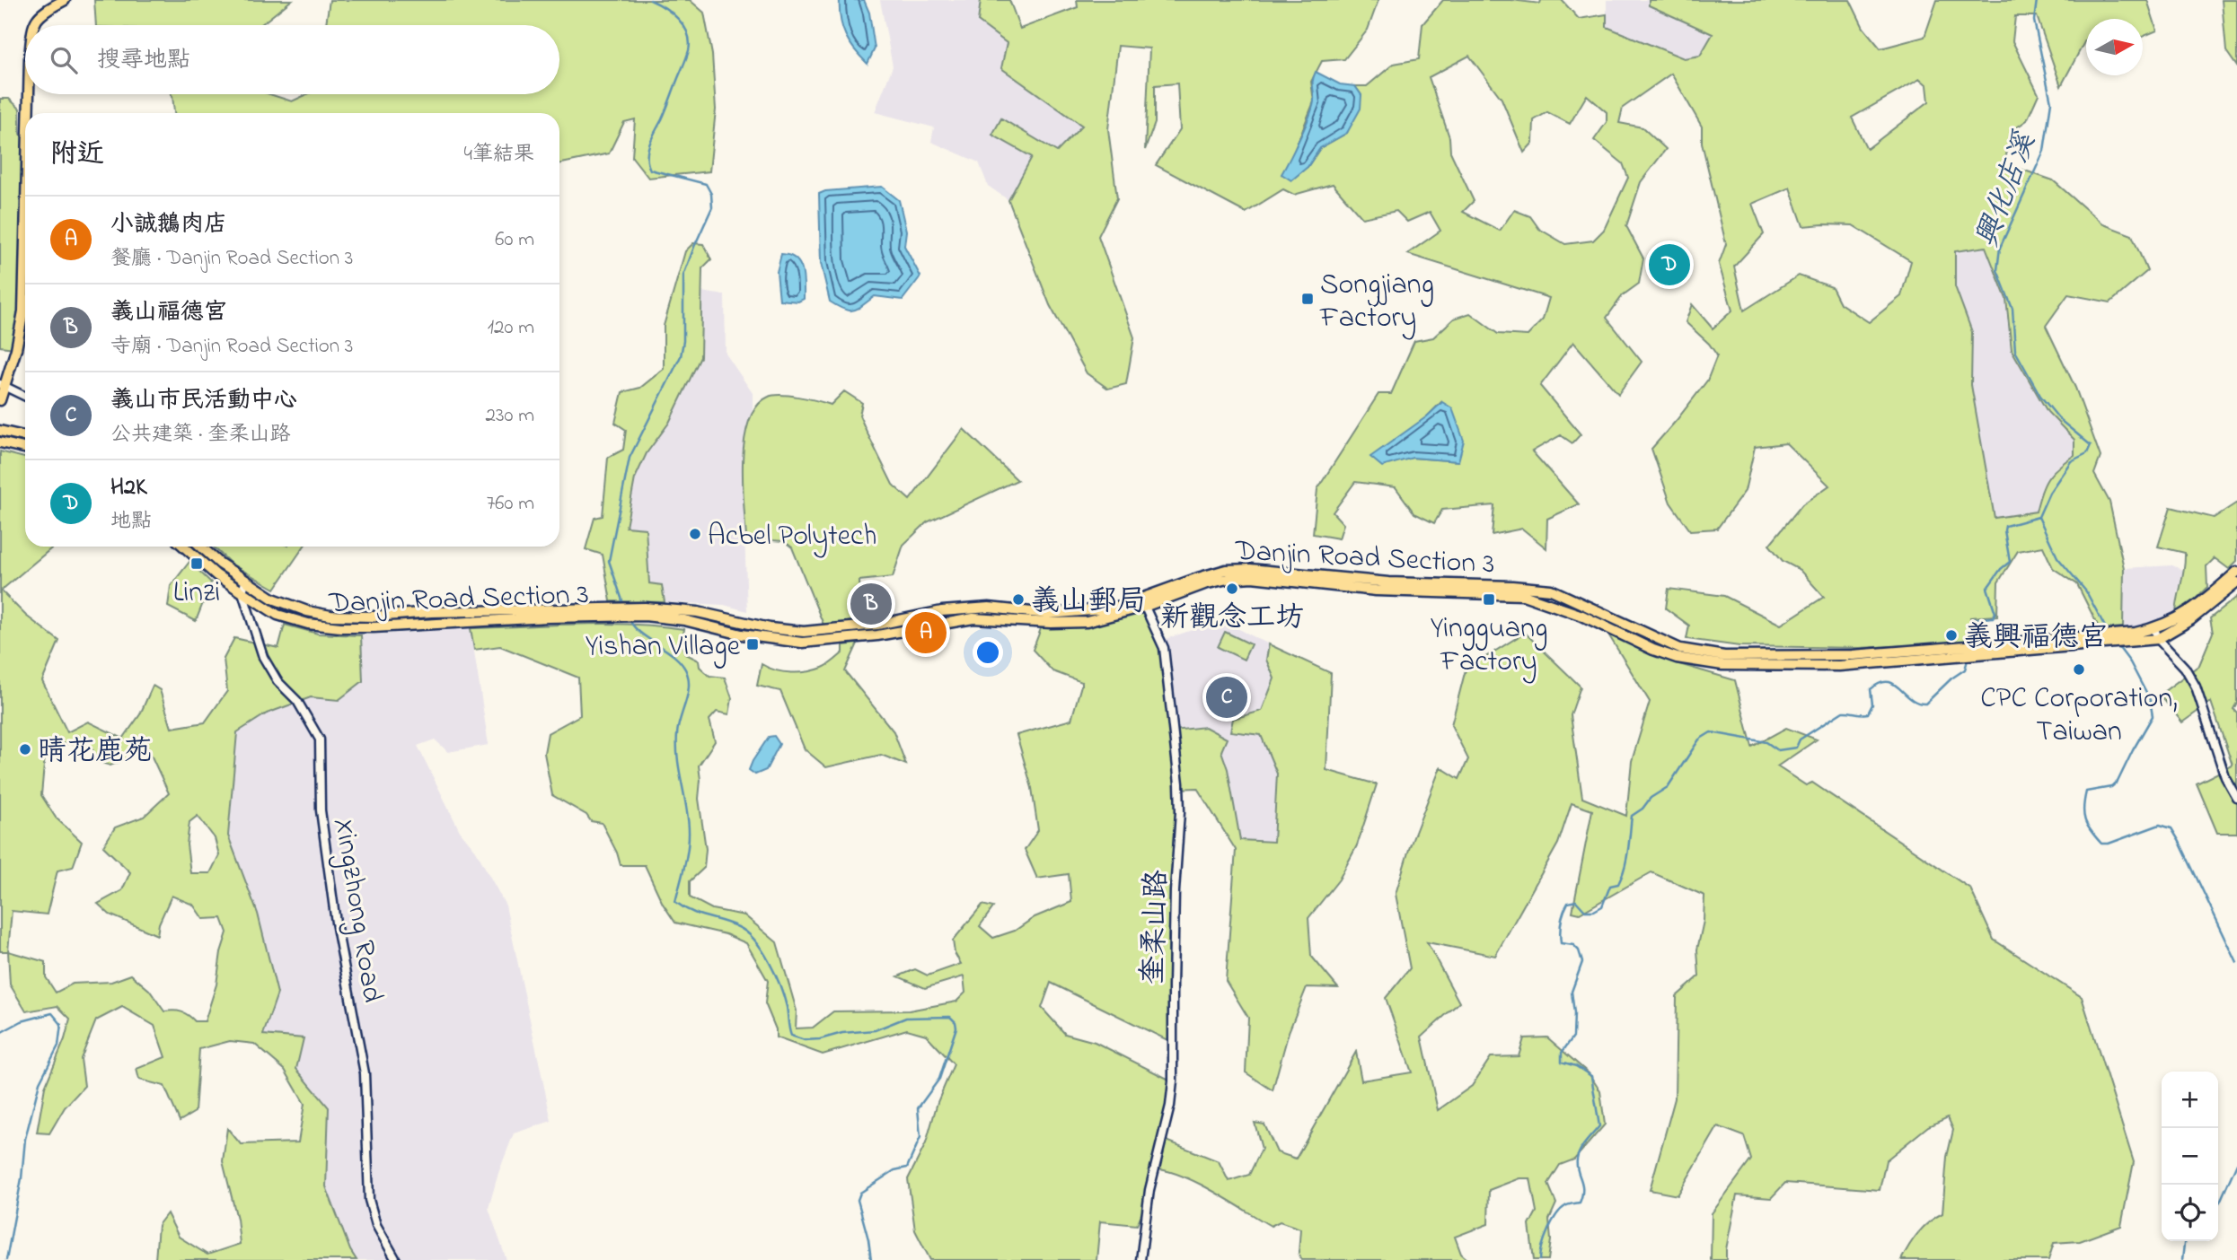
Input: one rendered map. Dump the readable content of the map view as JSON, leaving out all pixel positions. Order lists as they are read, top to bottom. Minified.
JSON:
{"streets":{"main road":["Danjin Road Section 3"],"street":["Xingzhong Road","奎柔山路"]},"crossings":[["Danjin Road Section 3","Xingzhong Road"],["Danjin Road Section 3","奎柔山路"]],"water":["興化店溪"],"places":{"transit":["Songjiang Factory","Linzi","Yingguang Factory","Yishan Village"],"other":["Acbel Polytech","新觀念工坊","義山郵局","義興福德宮","CPC Corporation, Taiwan","晴花鹿苑"]},"north":"right","page":{"search":"搜尋地點","heading":["附近","4筆結果"],"list":[{"mark":"A","name":"小誠鵝肉店","note":"餐廳 · Danjin Road Section 3","value":"60 m"},{"mark":"B","name":"義山福德宮","note":"寺廟 · Danjin Road Section 3","value":"120 m"},{"mark":"C","name":"義山市民活動中心","note":"公共建築 · 奎柔山路","value":"230 m"},{"mark":"D","name":"H2K","note":"地點","value":"760 m"}],"pins":["D","B","A","C"],"map_buttons":["+","−"]}}
